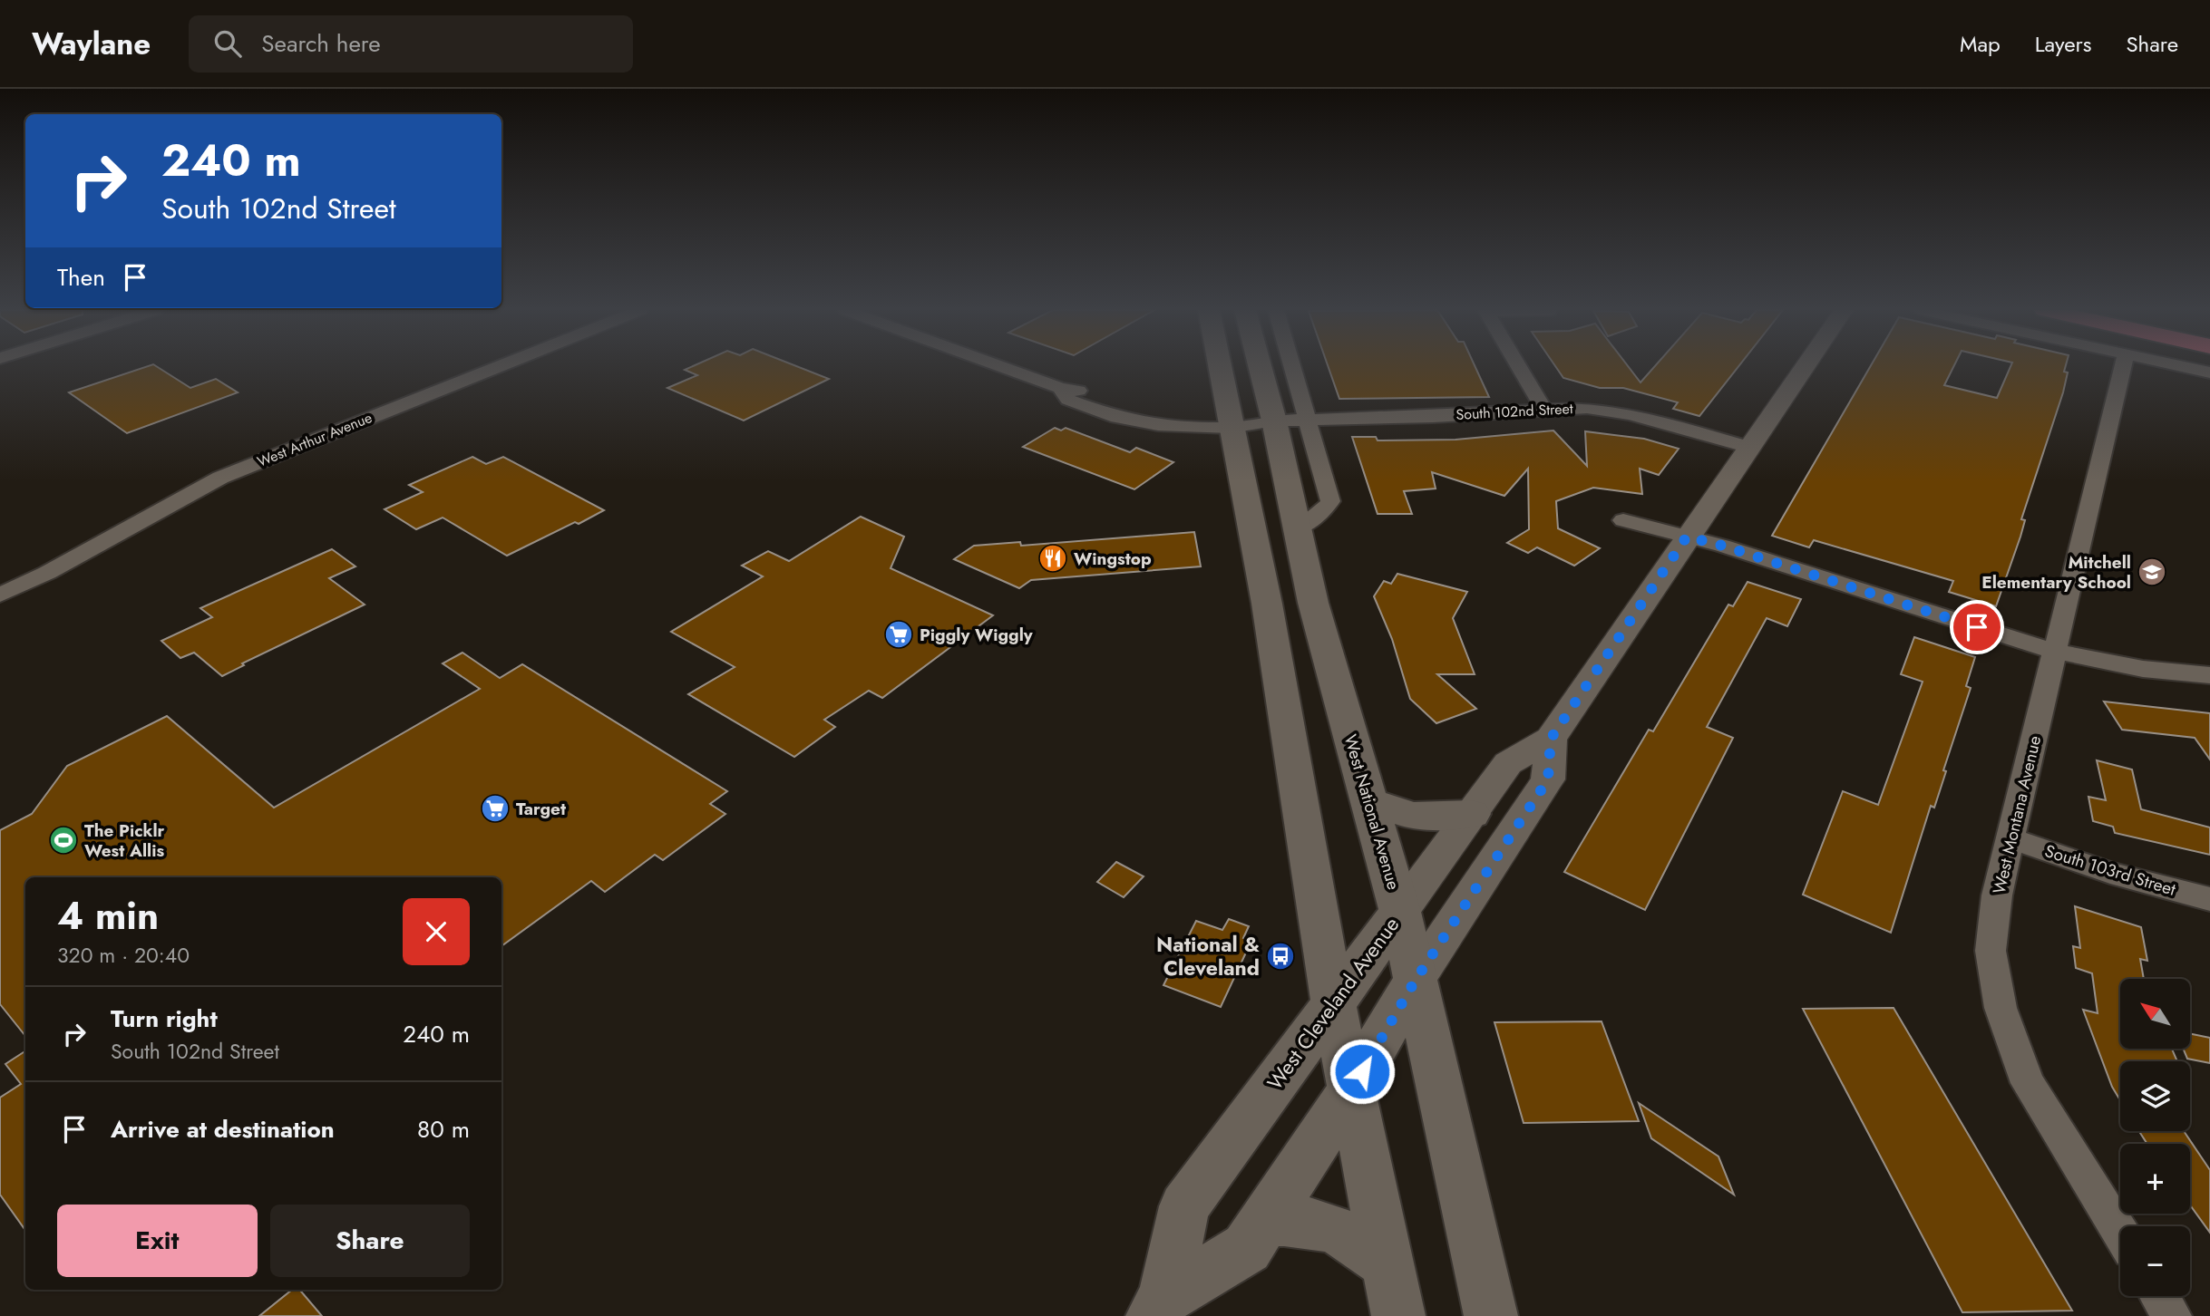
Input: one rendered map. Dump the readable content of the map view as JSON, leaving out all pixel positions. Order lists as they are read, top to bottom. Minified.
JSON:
{"streets":{"main road":["West National Avenue","West Cleveland Avenue"],"street":["South 102nd Street","West Arthur Avenue","West Montana Avenue","South 103rd Street"]},"crossings":[["South 102nd Street","West National Avenue"],["South 102nd Street","West Cleveland Avenue"],["West National Avenue","West Cleveland Avenue"],["West Montana Avenue","South 103rd Street"]],"places":{"restaurant":["Wingstop"],"school or university":["Mitchell Elementary School"],"supermarket":["Piggly Wiggly","Target"],"sports":["The Picklr West Allis"],"bus stop":["National & Cleveland"]},"north":"top left","page":{"header":"Waylane","search":"Search here","nav":["Map","Layers","Share"],"turn":["240 m","South 102nd Street"],"then":"Then","heading":["4 min","320 m · 20:40"],"map_buttons":["+","−"],"list":[{"name":"Turn right","note":"South 102nd Street","value":"240 m"},{"name":"Arrive at destination","value":"80 m"}],"buttons":["Exit","Share"]}}
